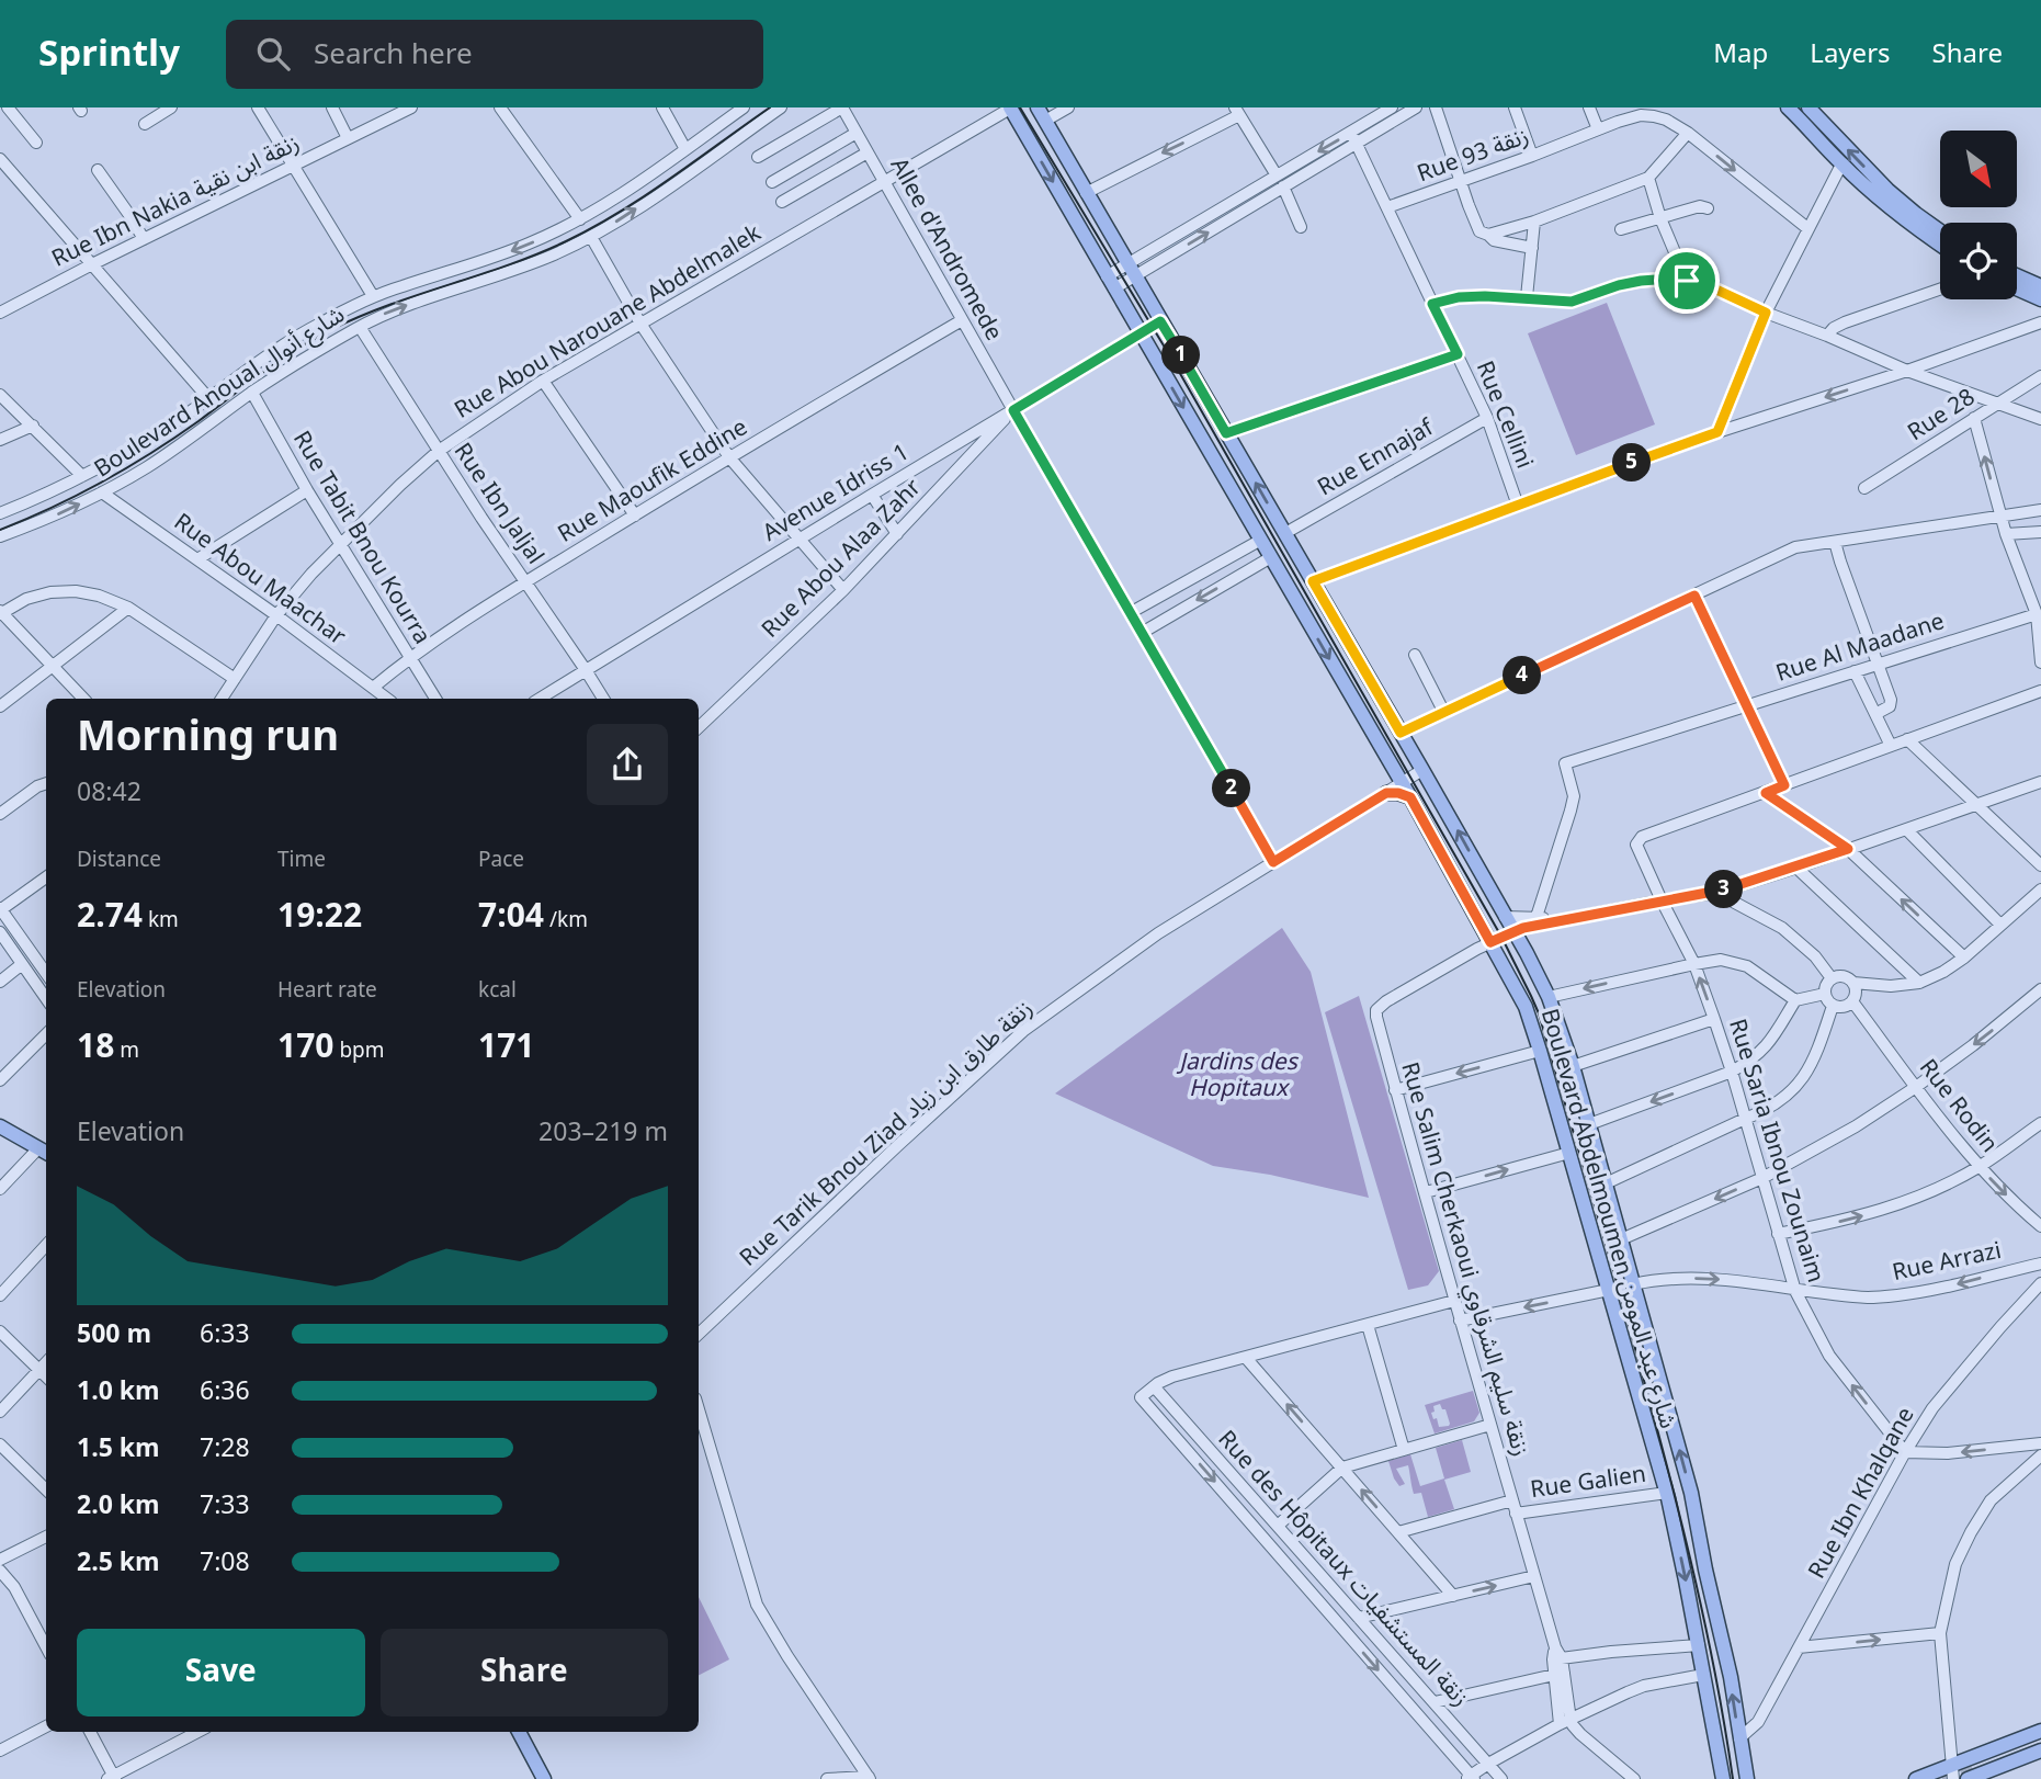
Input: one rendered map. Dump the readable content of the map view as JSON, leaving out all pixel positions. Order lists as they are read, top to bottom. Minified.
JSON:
{"streets":{"main road":["Boulevard Abdelmoumen شارع عبد المومن"],"street":["Rue 93 زنقة","Rue Ibn Nakia زنقة ابن نقية","Allee d'Andromede","Rue Abou Narouane Abdelmalek","Boulevard Anoual شارع أنوال","Rue Cellini","Rue 28","Rue Ennajaf","Rue Maoufik Eddine","Avenue Idriss 1","Rue Ibn Jaljal","Rue Tabit Bnou Kourra","Rue Abou Alaa Zahr","Rue Abou Maachar","Rue Al Maadane","Rue Rodin","Rue Tarik Bnou Ziad زنقة طارق ابن زياد","Rue Saria Ibnou Zounaim","Rue Salim Cherkaoui زنقة سليم الشرقاوي","Rue Arrazi","Rue Galien","Rue Ibn Khalqane","Rue des Hôpitaux زنقة المستشفيات"]},"crossings":[["Rue 93 زنقة","Rue Cellini"],["Allee d'Andromede","Rue Abou Narouane Abdelmalek"],["Allee d'Andromede","Rue Maoufik Eddine"],["Allee d'Andromede","Avenue Idriss 1"],["Allee d'Andromede","Rue Abou Alaa Zahr"],["Allee d'Andromede","Rue Tarik Bnou Ziad زنقة طارق ابن زياد"],["Rue Abou Narouane Abdelmalek","Rue Ibn Jaljal"],["Rue Abou Narouane Abdelmalek","Rue Tabit Bnou Kourra"],["Rue Abou Narouane Abdelmalek","Rue Abou Maachar"],["Rue Abou Narouane Abdelmalek","Boulevard Abdelmoumen شارع عبد المومن"],["Boulevard Anoual شارع أنوال","Rue Ibn Jaljal"],["Boulevard Anoual شارع أنوال","Rue Tabit Bnou Kourra"],["Boulevard Anoual شارع أنوال","Rue Abou Maachar"],["Rue Cellini","Rue Ennajaf"],["Rue Ennajaf","Boulevard Abdelmoumen شارع عبد المومن"],["Rue Maoufik Eddine","Rue Ibn Jaljal"],["Rue Maoufik Eddine","Rue Tabit Bnou Kourra"],["Rue Maoufik Eddine","Rue Abou Maachar"],["Avenue Idriss 1","Rue Ibn Jaljal"],["Avenue Idriss 1","Rue Abou Alaa Zahr"],["Avenue Idriss 1","Boulevard Abdelmoumen شارع عبد المومن"],["Rue Tarik Bnou Ziad زنقة طارق ابن زياد","Boulevard Abdelmoumen شارع عبد المومن"],["Rue Saria Ibnou Zounaim","Rue Arrazi"],["Rue Saria Ibnou Zounaim","Rue Ibn Khalqane"],["Boulevard Abdelmoumen شارع عبد المومن","Rue Salim Cherkaoui زنقة سليم الشرقاوي"],["Boulevard Abdelmoumen شارع عبد المومن","Rue Arrazi"],["Boulevard Abdelmoumen شارع عبد المومن","Rue Galien"],["Boulevard Abdelmoumen شارع عبد المومن","Rue Ibn Khalqane"],["Rue Salim Cherkaoui زنقة سليم الشرقاوي","Rue Galien"]],"parks":["Jardins des Hopitaux"],"north":"bottom right","page":{"header":"Sprintly","search":"Search here","nav":["Map","Layers","Share"],"pins":["1","5","4","2","3"],"heading":["Morning run","08:42"],"stats":[["Distance","2.74 km"],["Time","19:22"],["Pace","7:04 /km"],["Elevation","18 m"],["Heart rate","170 bpm"],["kcal","171"]],"chart":["Elevation","203–219 m"],"list":[{"name":"500 m","note":"6:33"},{"name":"1.0 km","note":"6:36"},{"name":"1.5 km","note":"7:28"},{"name":"2.0 km","note":"7:33"},{"name":"2.5 km","note":"7:08"}],"buttons":["Save","Share"]}}
